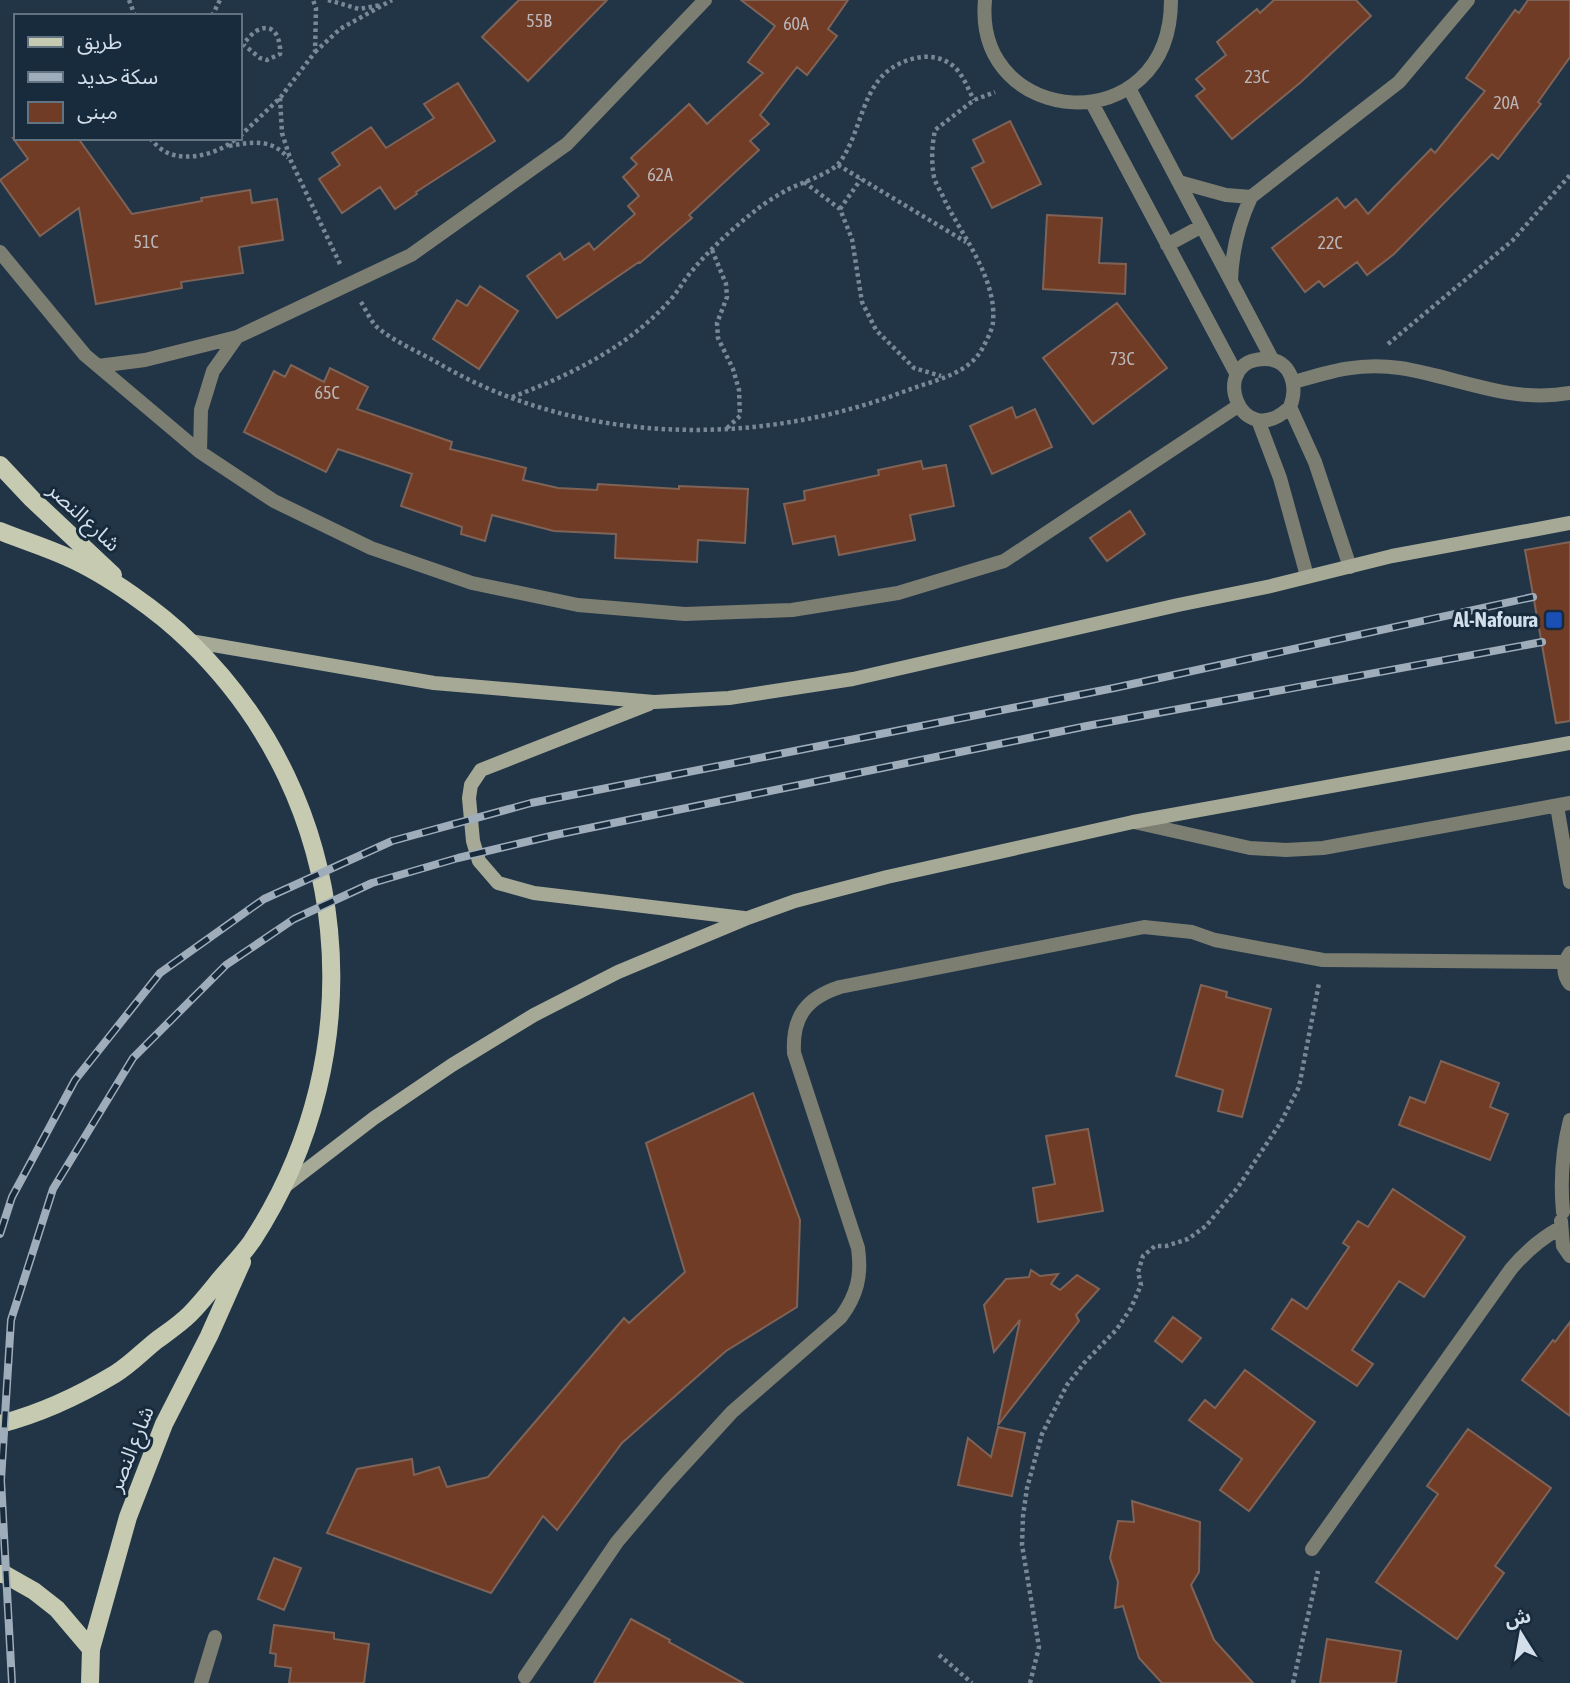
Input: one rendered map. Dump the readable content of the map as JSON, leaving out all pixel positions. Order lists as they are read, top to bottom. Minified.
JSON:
{"streets":{"main road":["شارع النصر"]},"places":{"transit":["Al-Nafoura"]},"house_numbers":["55B","60A","23C","20A","62A","51C","22C","73C","65C"],"legend":["طريق","سكة حديد","مبنى"],"north":"top"}
